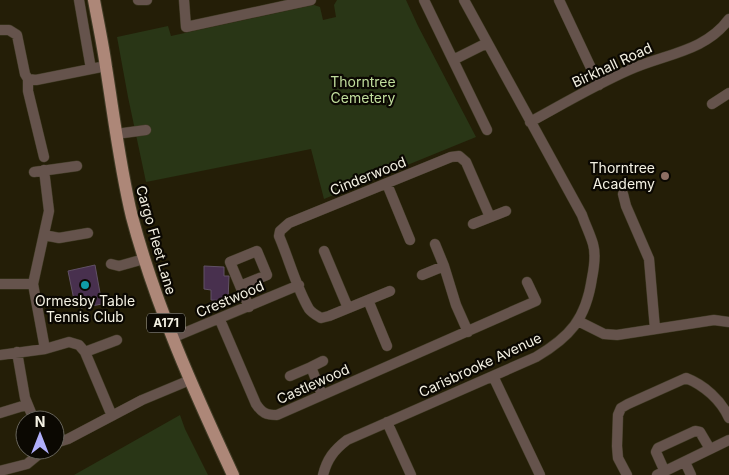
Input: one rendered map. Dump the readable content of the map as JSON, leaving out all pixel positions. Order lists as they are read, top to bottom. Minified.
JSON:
{"streets":{"main road":["Cargo Fleet Lane","A171"],"street":["Birkhall Road","Cinderwood","Crestwood","Carisbrooke Avenue","Castlewood"]},"crossings":[["Birkhall Road","Carisbrooke Avenue"],["Cinderwood","Crestwood"],["Cargo Fleet Lane","Crestwood"],["Crestwood","Castlewood"]],"parks":["Thorntree Cemetery"],"places":["Thorntree Academy","Ormesby Table Tennis Club"],"north":"top"}
